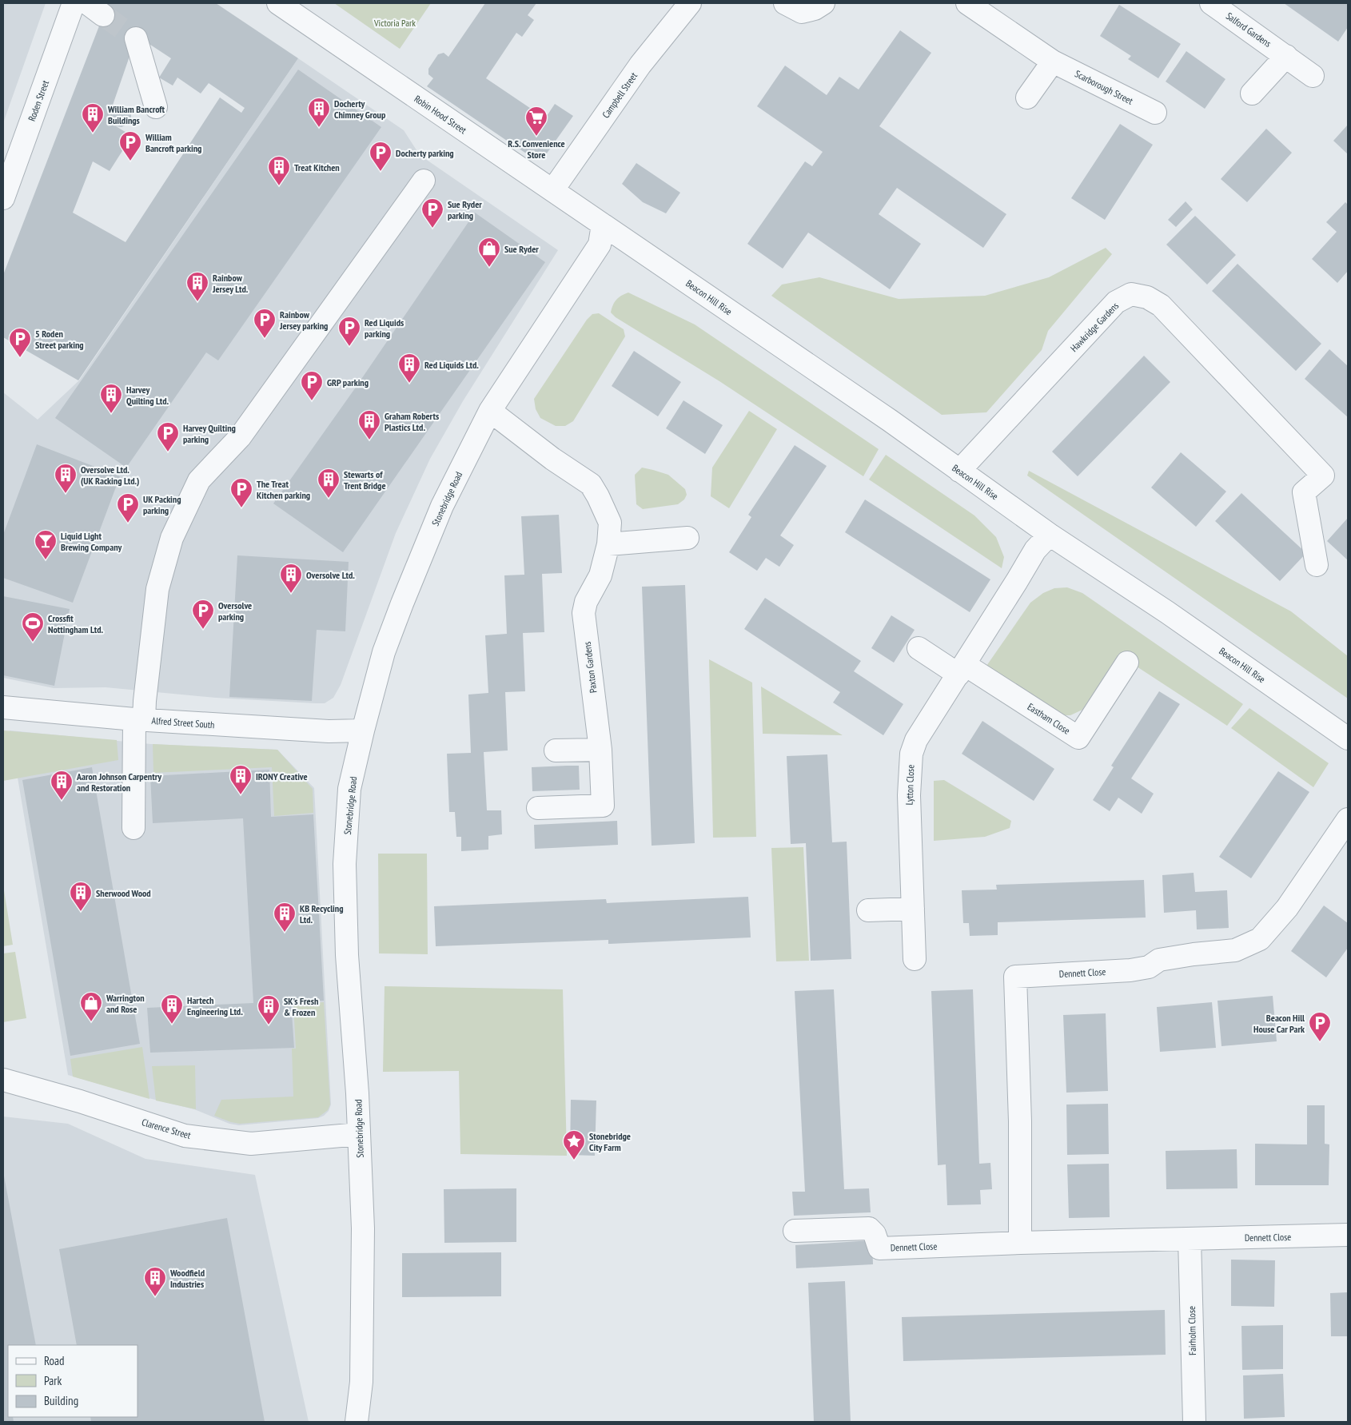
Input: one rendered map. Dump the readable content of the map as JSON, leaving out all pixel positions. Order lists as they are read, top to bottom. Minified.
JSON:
{"streets":{"street":["Salford Gardens","Scarborough Street","Campbell Street","Roden Street","Robin Hood Street","Beacon Hill Rise","Hawkridge Gardens","Stonebridge Road","Paxton Gardens","Eastham Close","Alfred Street South","Lytton Close","Dennett Close","Clarence Street","Fairholm Close"]},"crossings":[["Campbell Street","Robin Hood Street"],["Robin Hood Street","Beacon Hill Rise"],["Robin Hood Street","Stonebridge Road"],["Beacon Hill Rise","Hawkridge Gardens"],["Beacon Hill Rise","Stonebridge Road"],["Beacon Hill Rise","Lytton Close"],["Stonebridge Road","Paxton Gardens"],["Stonebridge Road","Alfred Street South"],["Stonebridge Road","Clarence Street"],["Eastham Close","Lytton Close"],["Dennett Close","Fairholm Close"]],"parks":["Victoria Park"],"places":{"building":["Docherty Chimney Group","William Bancroft Buildings","Treat Kitchen","Rainbow Jersey Ltd.","Red Liquids Ltd.","Harvey Quilting Ltd.","Graham Roberts Plastics Ltd.","Oversolve Ltd. (UK Racking Ltd.)","Stewarts of Trent Bridge","Oversolve Ltd.","IRONY Creative","Aaron Johnson Carpentry and Restoration","Sherwood Wood","KB Recycling Ltd.","Hartech Engineering Ltd.","SK's Fresh & Frozen","Woodfield Industries"],"supermarket":["R.S. Convenience Store"],"parking":["William Bancroft parking","Docherty parking","Sue Ryder parking","Rainbow Jersey parking","Red Liquids parking","5 Roden Street parking","GRP parking","Harvey Quilting parking","The Treat Kitchen parking","UK Packing parking","Oversolve parking","Beacon Hill House Car Park"],"shop":["Sue Ryder","Warrington and Rose"],"bar":["Liquid Light Brewing Company"],"sports":["Crossfit Nottingham Ltd."],"place":["Stonebridge City Farm"]},"legend":["Road","Park","Building"]}
